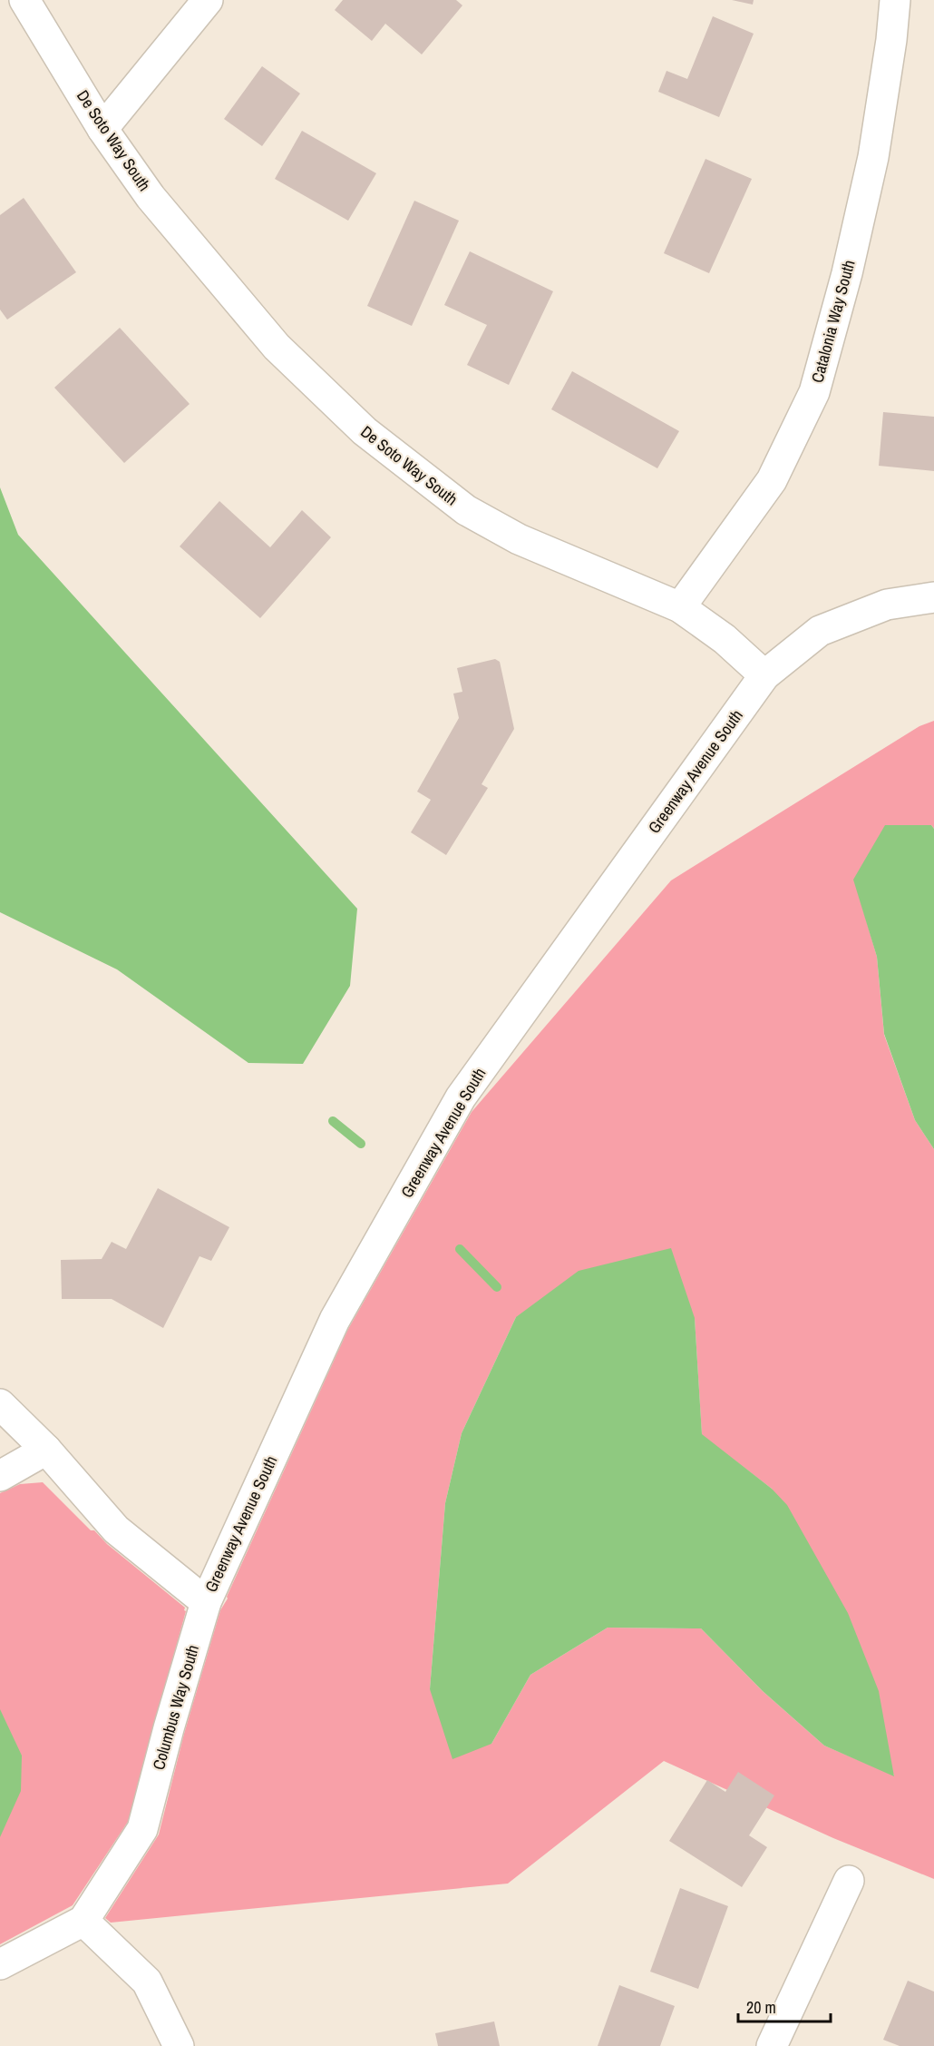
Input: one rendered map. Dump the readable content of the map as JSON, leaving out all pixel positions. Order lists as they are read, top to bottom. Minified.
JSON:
{"streets":{"street":["De Soto Way South","Catalonia Way South","Greenway Avenue South","Columbus Way South"]},"crossings":[["De Soto Way South","Catalonia Way South"],["De Soto Way South","Greenway Avenue South"],["Greenway Avenue South","Columbus Way South"]],"scale_bar":"20 m"}
